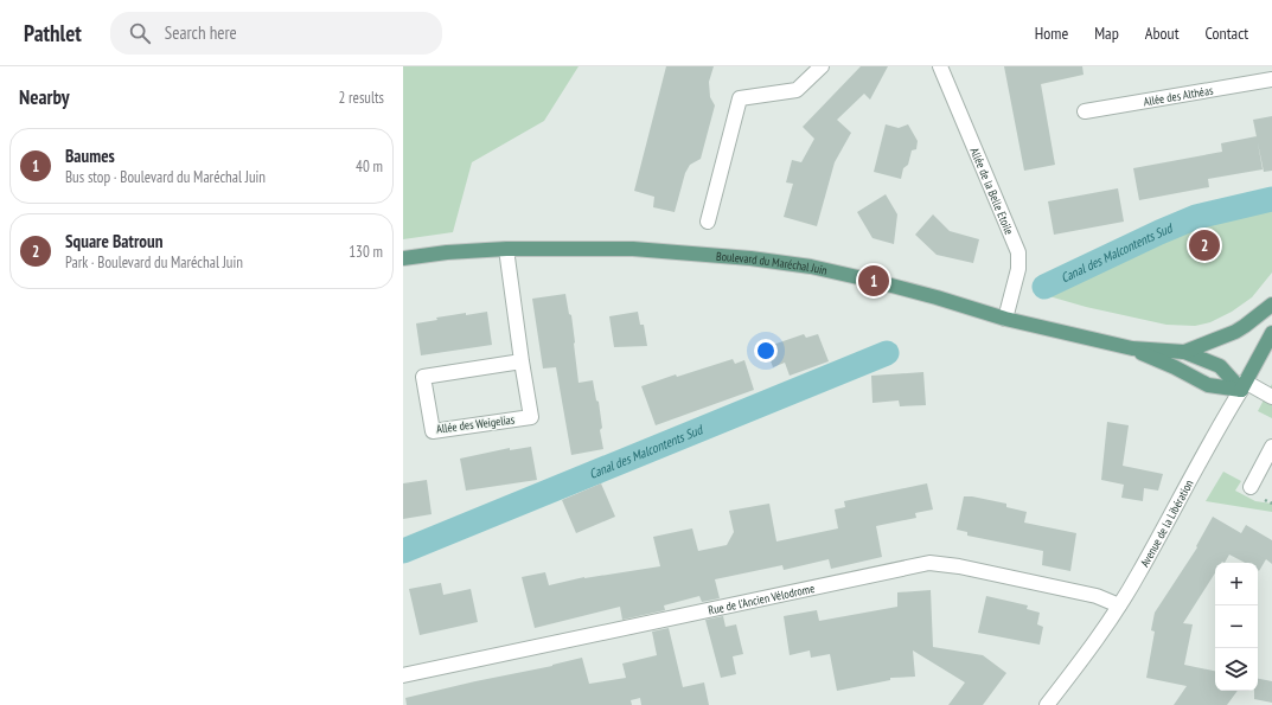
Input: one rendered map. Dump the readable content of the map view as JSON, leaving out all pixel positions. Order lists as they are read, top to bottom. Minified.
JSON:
{"streets":{"main road":["Boulevard du Maréchal Juin","Avenue de la Libération"],"street":["Allée des Althéas","Allée de la Belle Etoile","Allée des Weigelias","Rue de l'Ancien Vélodrome"]},"crossings":[["Allée de la Belle Etoile","Boulevard du Maréchal Juin"],["Boulevard du Maréchal Juin","Allée des Weigelias"],["Boulevard du Maréchal Juin","Avenue de la Libération"],["Avenue de la Libération","Rue de l'Ancien Vélodrome"]],"water":["Canal des Malcontents Sud"],"page":{"header":"Pathlet","search":"Search here","nav":["Home","Map","About","Contact"],"heading":["Nearby","2 results"],"list":[{"mark":"1","name":"Baumes","note":"Bus stop · Boulevard du Maréchal Juin","value":"40 m"},{"mark":"2","name":"Square Batroun","note":"Park · Boulevard du Maréchal Juin","value":"130 m"}],"pins":["2","1"],"map_buttons":["+","−"]}}
